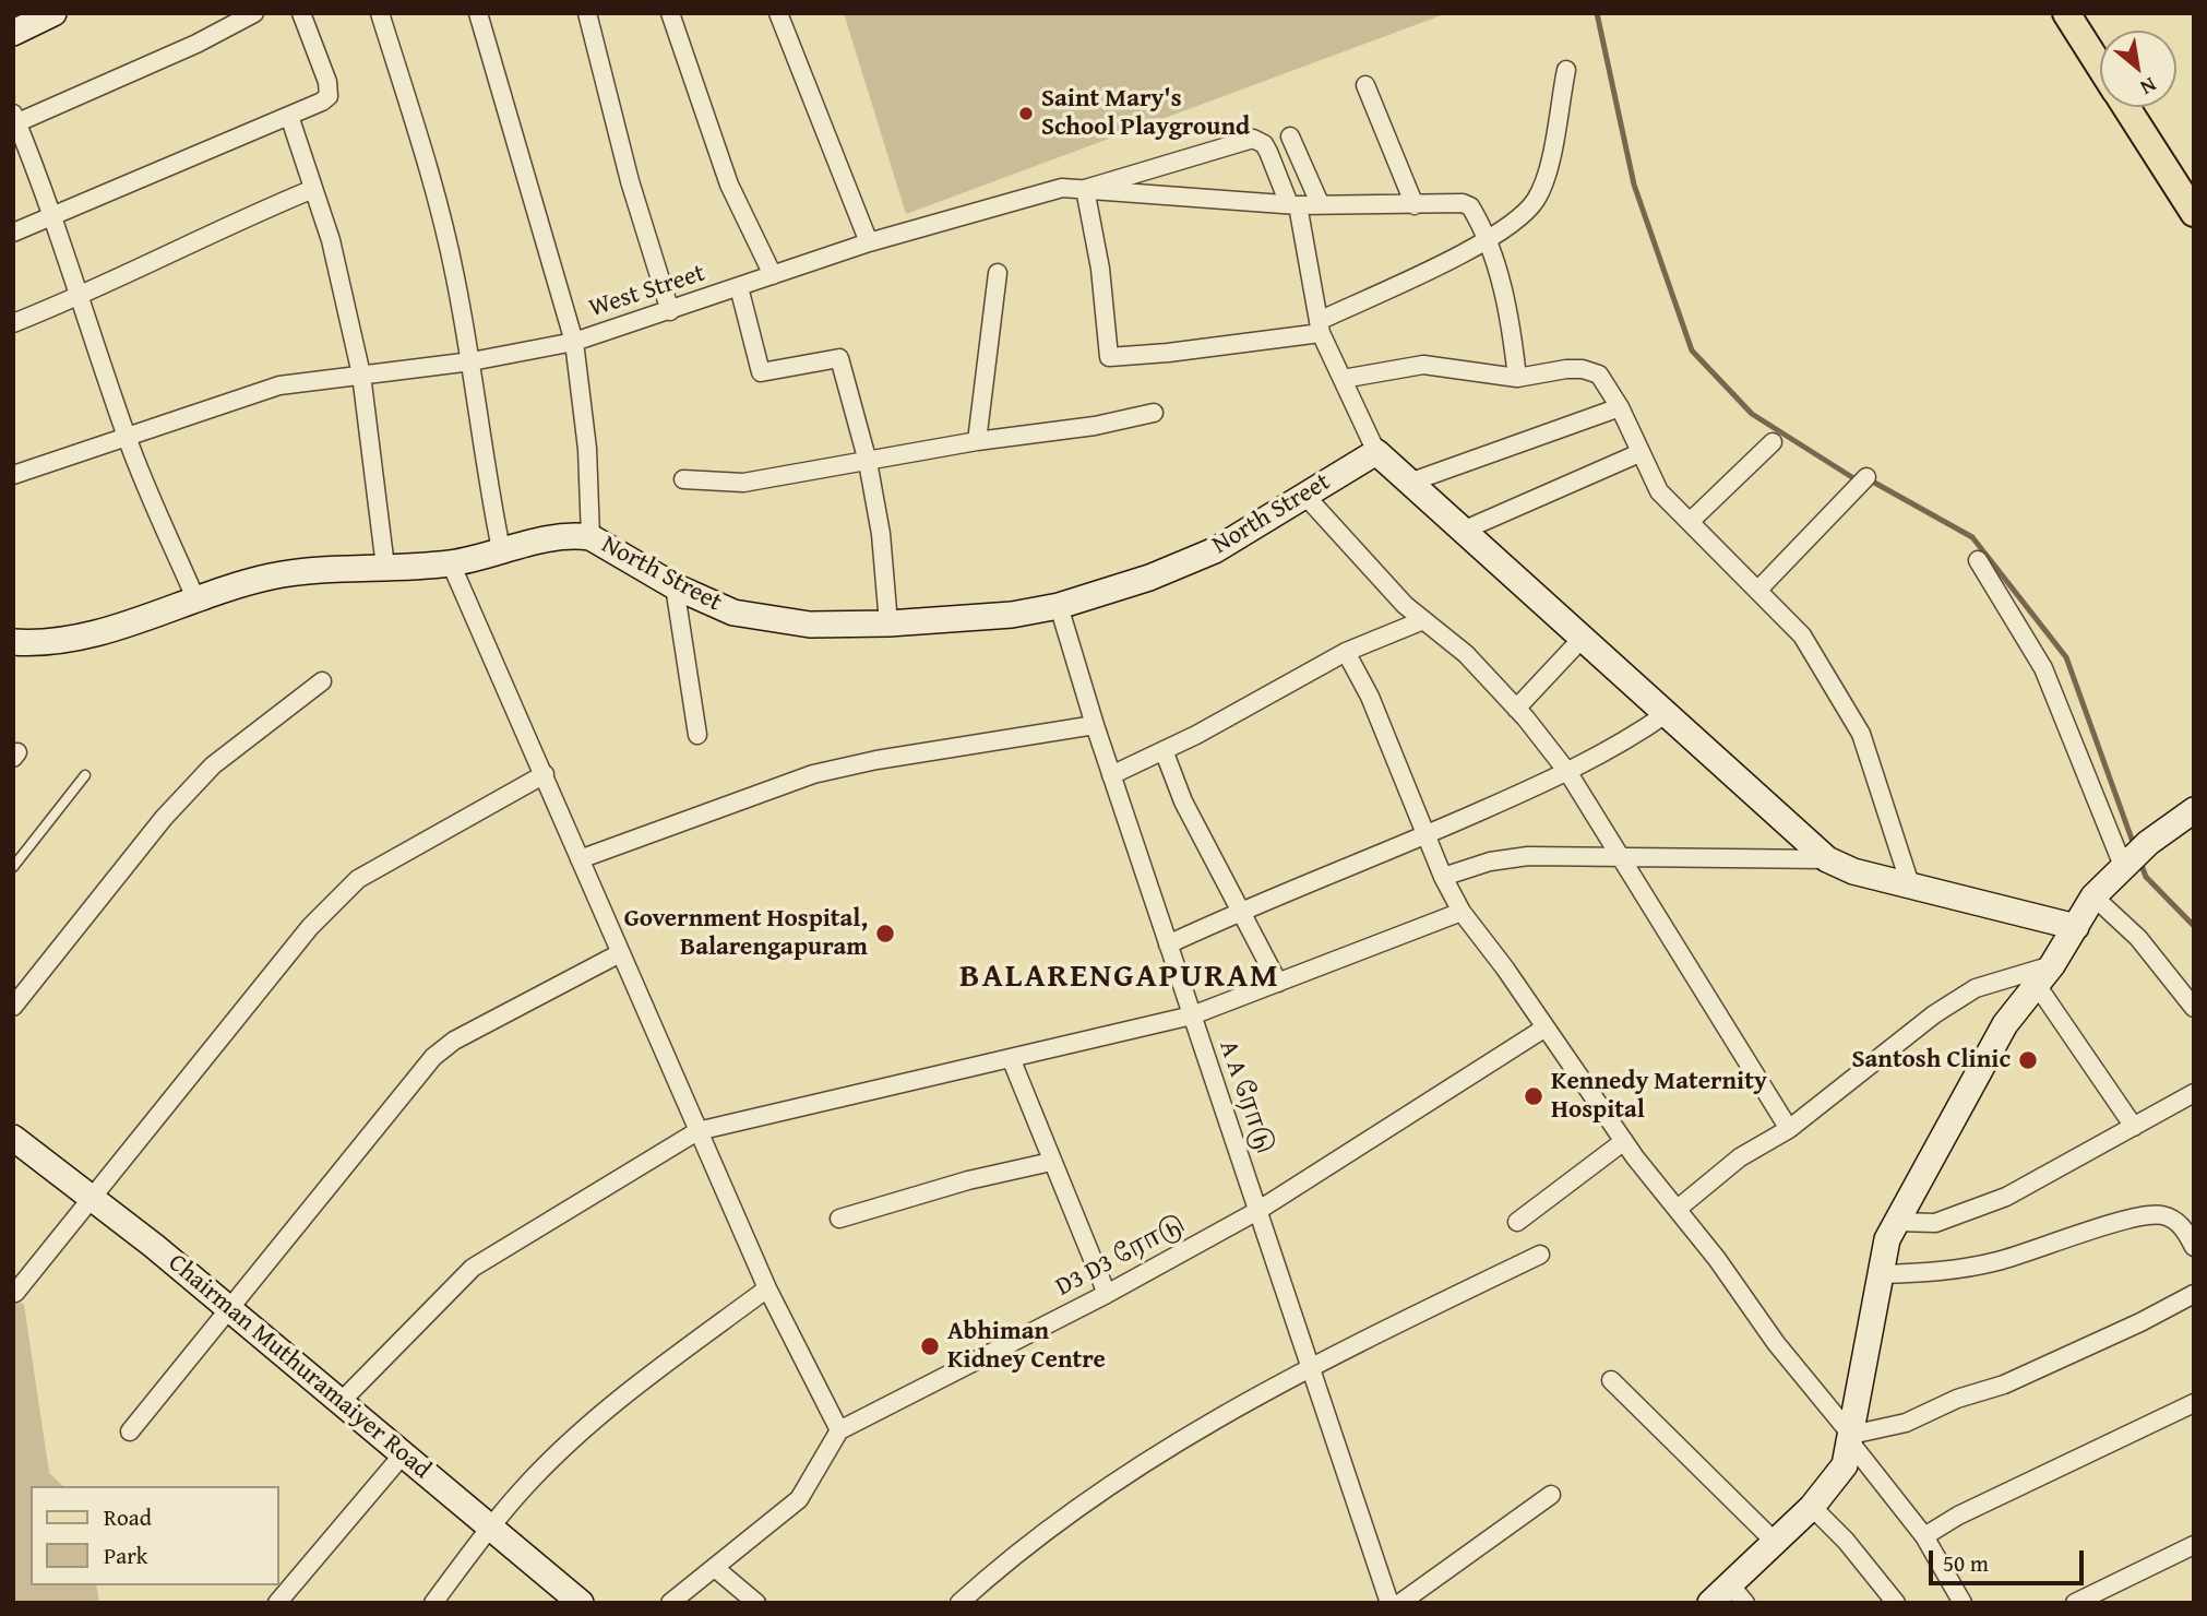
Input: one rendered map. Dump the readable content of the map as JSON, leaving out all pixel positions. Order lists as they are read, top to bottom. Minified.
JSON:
{"streets":{"street":["West Street","North Street","A A ரோடு","D3 D3 ரோடு","Chairman Muthuramaiyer Road"]},"crossings":[["North Street","A A ரோடு"],["A A ரோடு","D3 D3 ரோடு"]],"districts":["BALARENGAPURAM"],"places":["Saint Mary's School Playground","Government Hospital, Balarengapuram","Santosh Clinic","Kennedy Maternity Hospital","Abhiman Kidney Centre"],"legend":["Road","Park"],"scale_bar":"50 m","north":"bottom right"}
